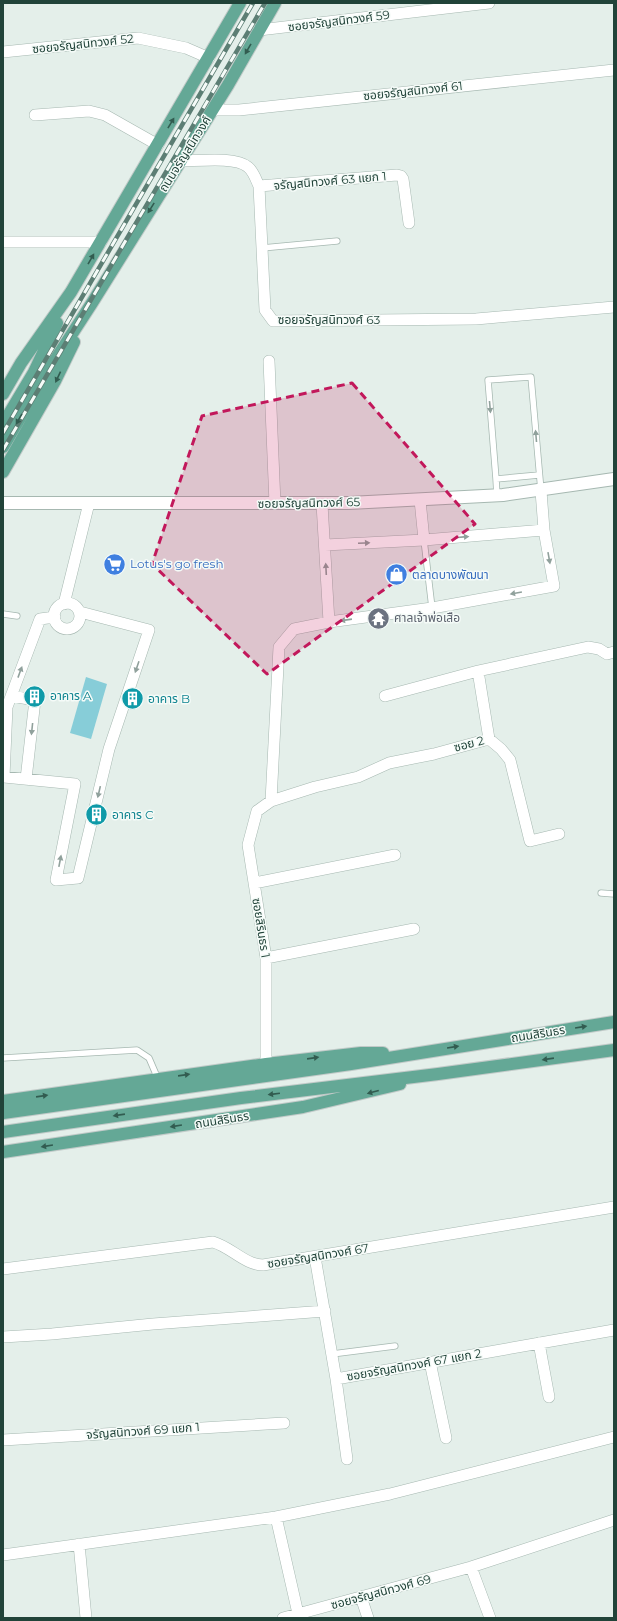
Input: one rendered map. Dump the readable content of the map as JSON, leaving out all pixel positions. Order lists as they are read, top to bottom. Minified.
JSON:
{"streets":{"main road":["ถนนจรัญสนิทวงศ์","ถนนสิรินธร"],"street":["ซอยจรัญสนิทวงศ์ 59","ซอยจรัญสนิทวงศ์ 52","ซอยจรัญสนิทวงศ์ 61","จรัญสนิทวงศ์ 63 แยก 1","ซอยจรัญสนิทวงศ์ 63","ซอยจรัญสนิทวงศ์ 65","ซอย 2","ซอยสิรินธร 1","ซอยจรัญสนิทวงศ์ 67","ซอยจรัญสนิทวงศ์ 67 แยก 2","จรัญสนิทวงศ์ 69 แยก 1","ซอยจรัญสนิทวงศ์ 69"]},"crossings":[["ซอยจรัญสนิทวงศ์ 59","ถนนจรัญสนิทวงศ์"],["ซอยจรัญสนิทวงศ์ 61","ถนนจรัญสนิทวงศ์"],["ถนนจรัญสนิทวงศ์","ซอยจรัญสนิทวงศ์ 63"],["จรัญสนิทวงศ์ 63 แยก 1","ซอยจรัญสนิทวงศ์ 63"],["ซอย 2","ซอยสิรินธร 1"],["ซอยสิรินธร 1","ถนนสิรินธร"],["ซอยจรัญสนิทวงศ์ 67","ซอยจรัญสนิทวงศ์ 67 แยก 2"]],"places":{"supermarket":["Lotus's go fresh"],"shop":["ตลาดบางพัฒนา"],"temple":["ศาลเจ้าพ่อเสือ"],"building":["อาคาร A","อาคาร B","อาคาร C"]}}
